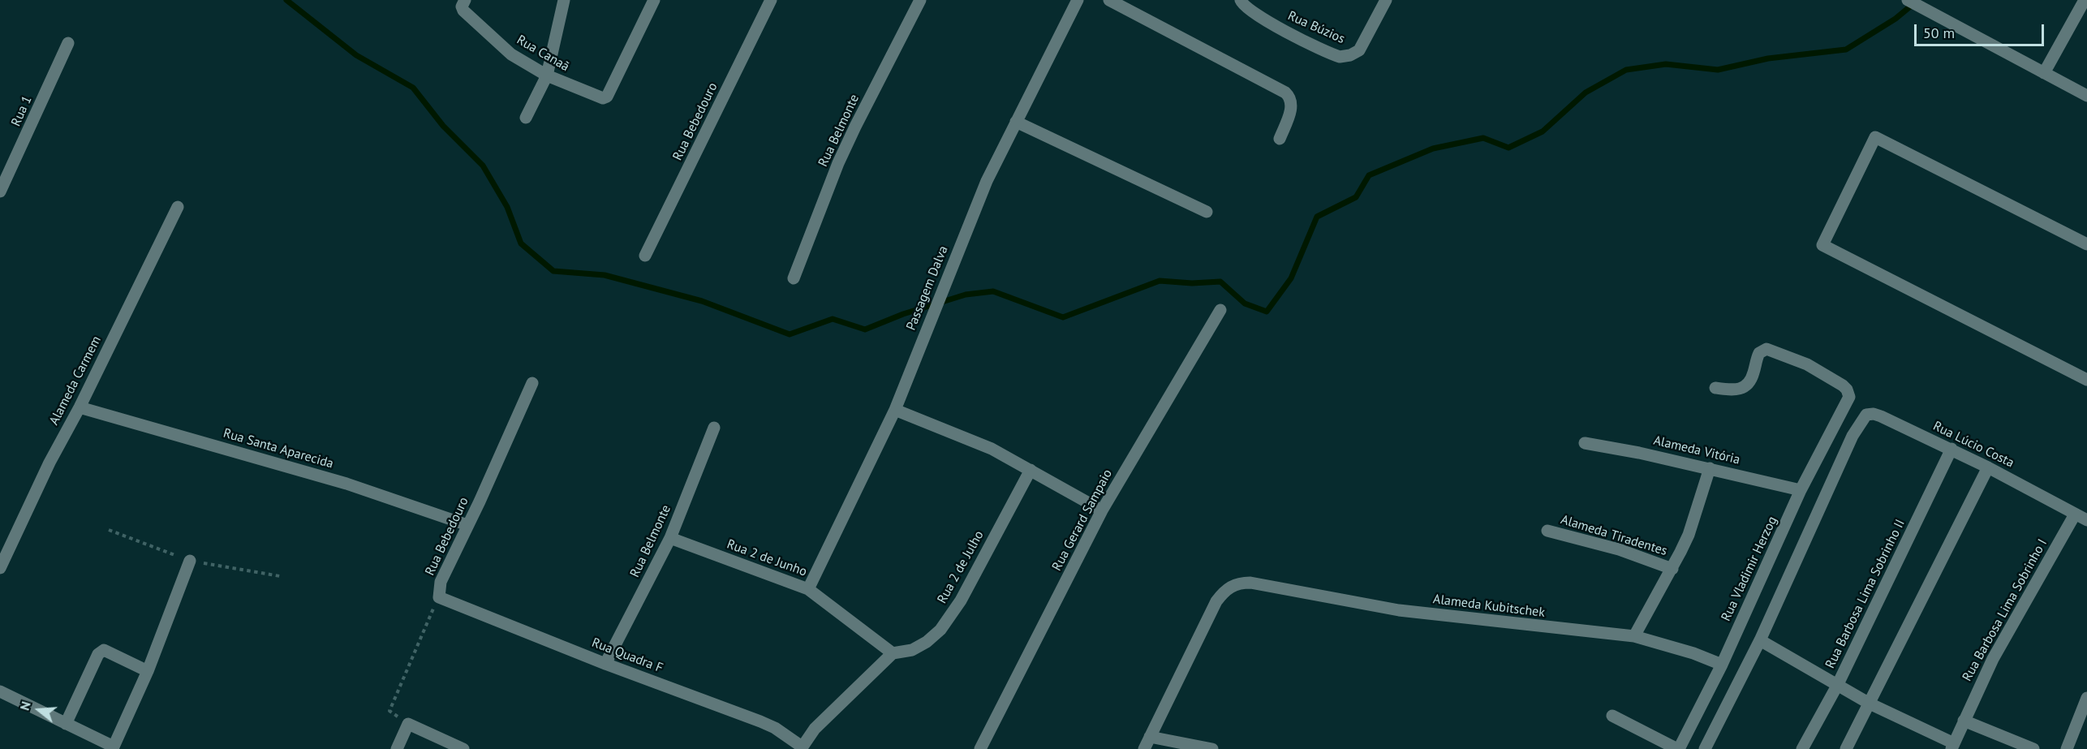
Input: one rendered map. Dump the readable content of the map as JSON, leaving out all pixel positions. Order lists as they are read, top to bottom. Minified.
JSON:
{"streets":{"street":["Rua Búzios","Rua Canaã","Rua 1","Rua Bebedouro","Rua Belmonte","Passagem Dalva","Alameda Carmem","Rua Lúcio Costa","Rua Santa Aparecida","Alameda Vitória","Rua Gerard Sampaio","Alameda Tiradentes","Rua 2 de Junho","Rua 2 de Julho","Rua Vladimir Herzog","Rua Barbosa Lima Sobrinho II","Alameda Kubitschek","Rua Barbosa Lima Sobrinho I","Rua Quadra F"]},"crossings":[["Rua Bebedouro","Rua Santa Aparecida"],["Rua Bebedouro","Rua Quadra F"],["Rua Belmonte","Rua 2 de Junho"],["Rua Belmonte","Rua Quadra F"],["Passagem Dalva","Rua 2 de Junho"],["Alameda Carmem","Rua Santa Aparecida"],["Rua Lúcio Costa","Rua Barbosa Lima Sobrinho II"],["Rua Lúcio Costa","Rua Barbosa Lima Sobrinho I"],["Alameda Vitória","Rua Vladimir Herzog"],["Rua 2 de Junho","Rua 2 de Julho"],["Rua Vladimir Herzog","Alameda Kubitschek"]],"scale_bar":"50 m","north":"left"}
